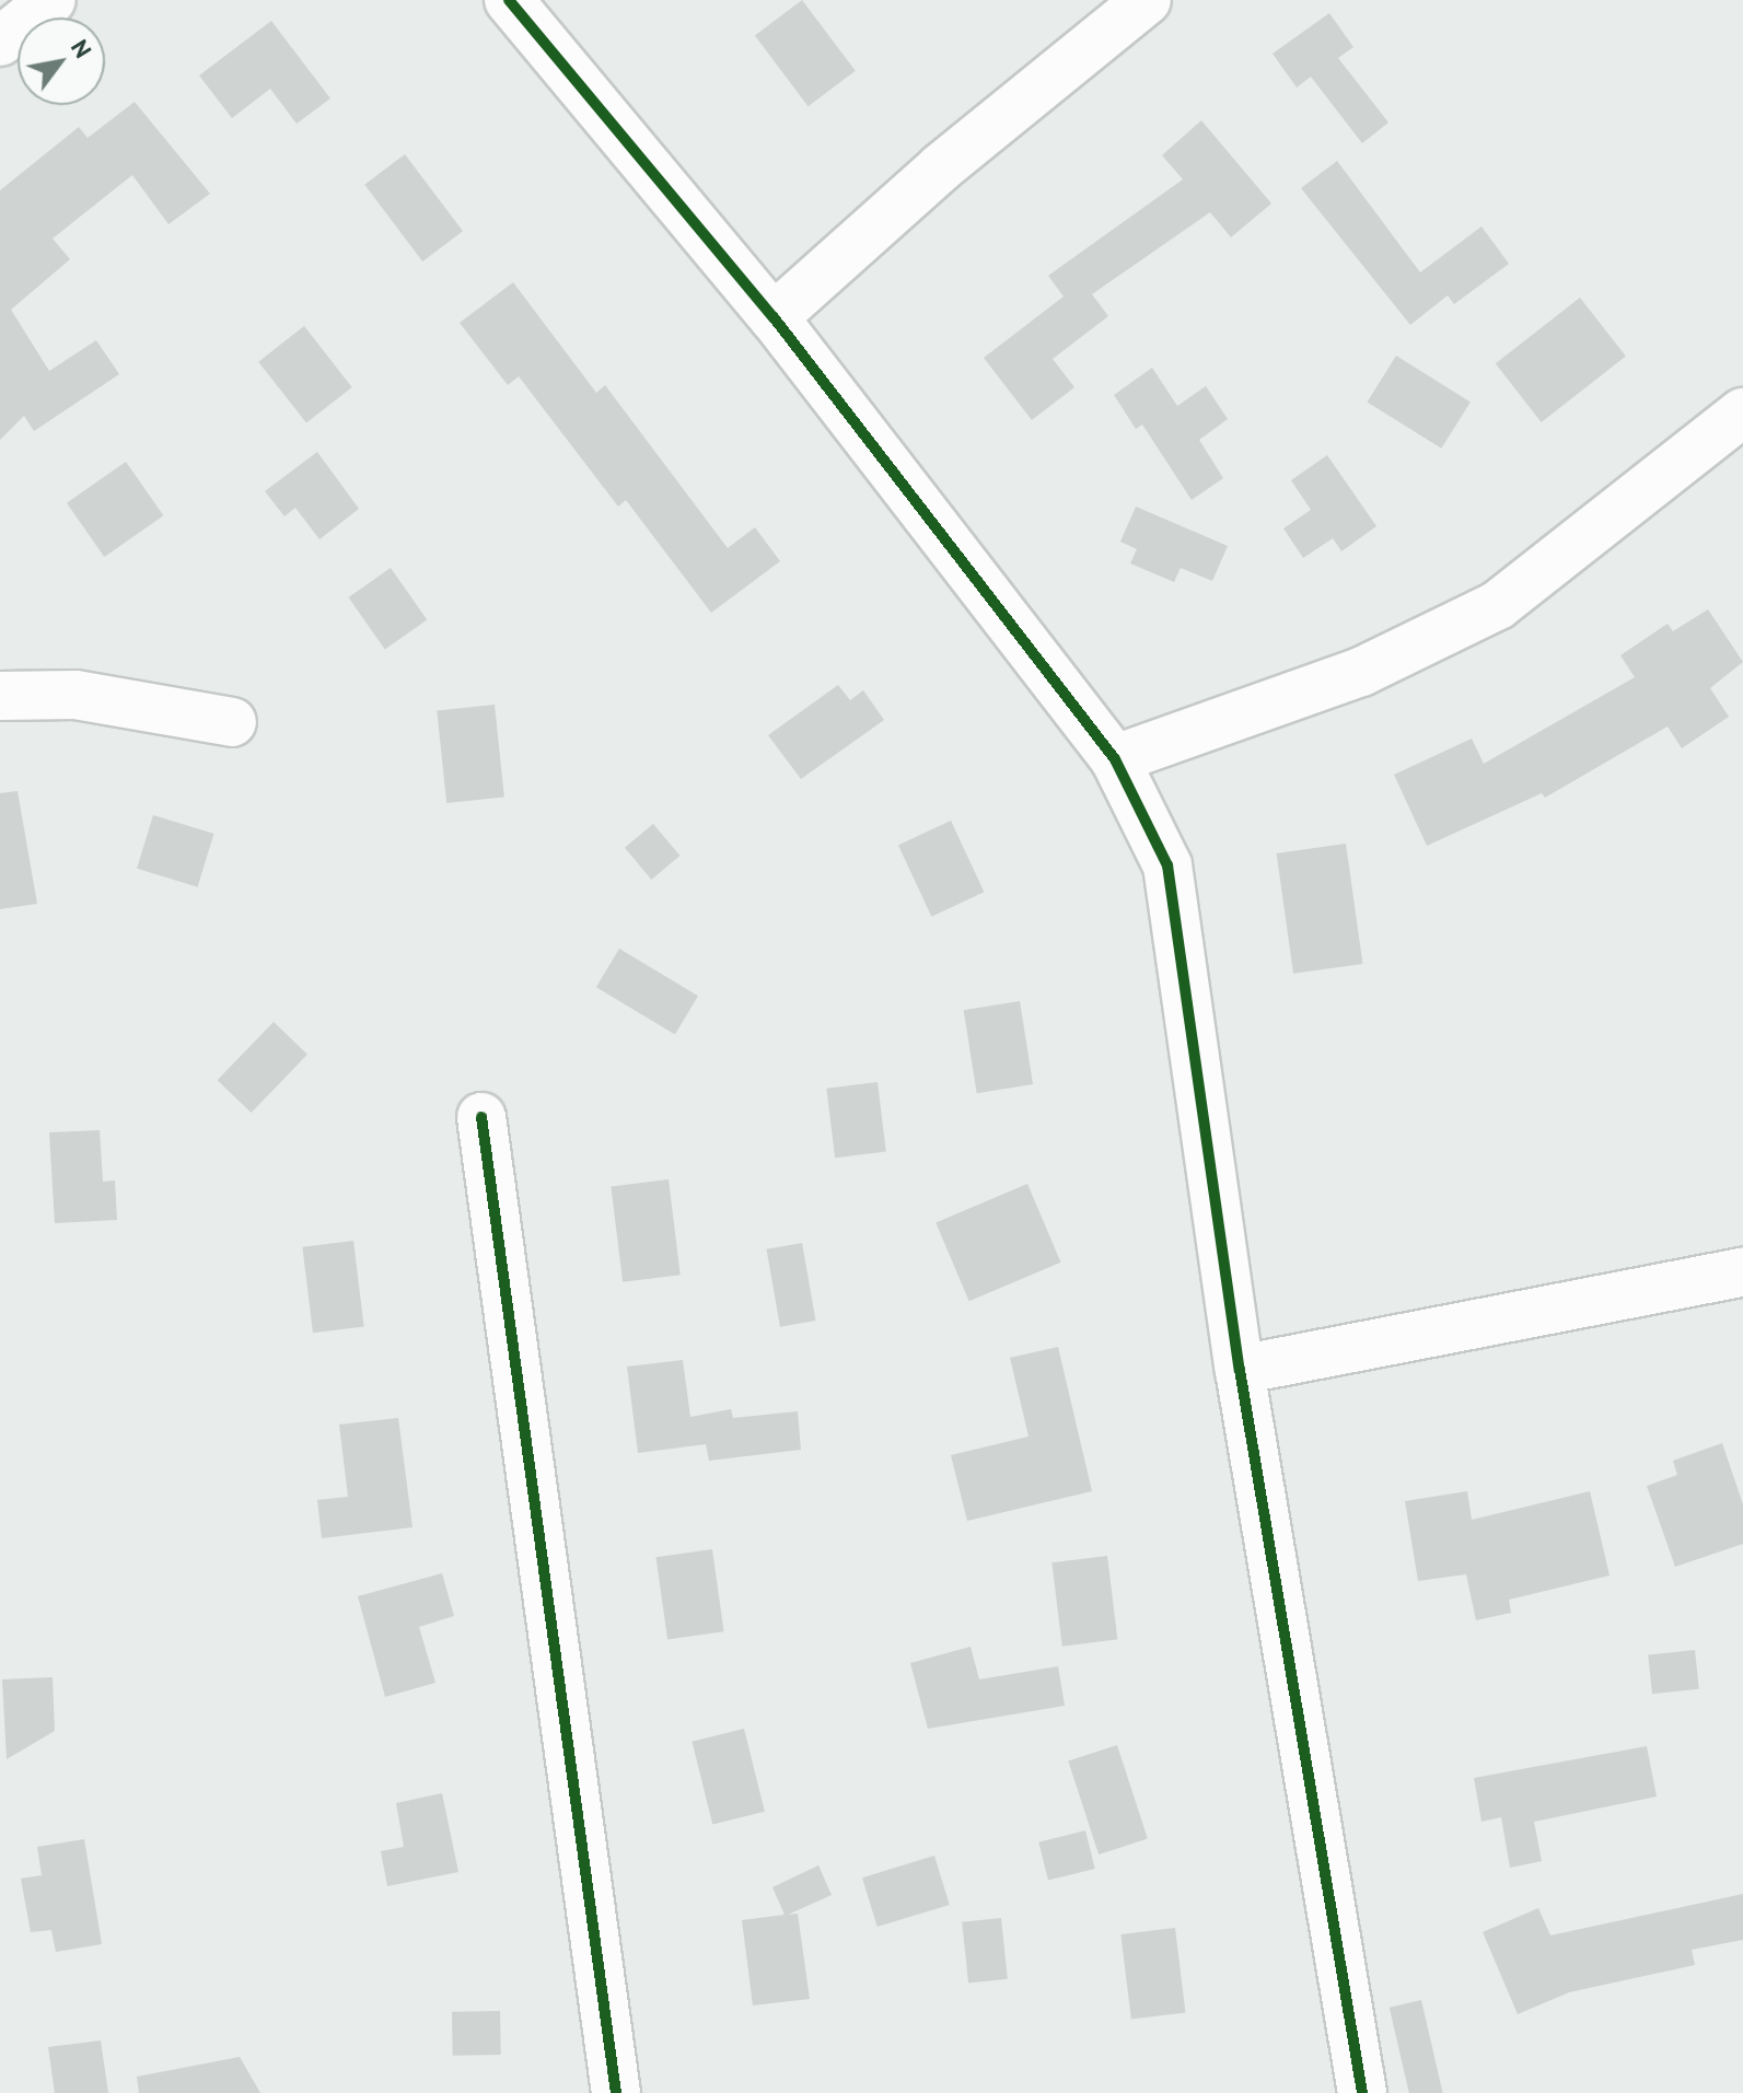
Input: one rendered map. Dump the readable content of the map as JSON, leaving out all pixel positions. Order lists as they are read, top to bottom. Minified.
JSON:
{"north":"top right"}
